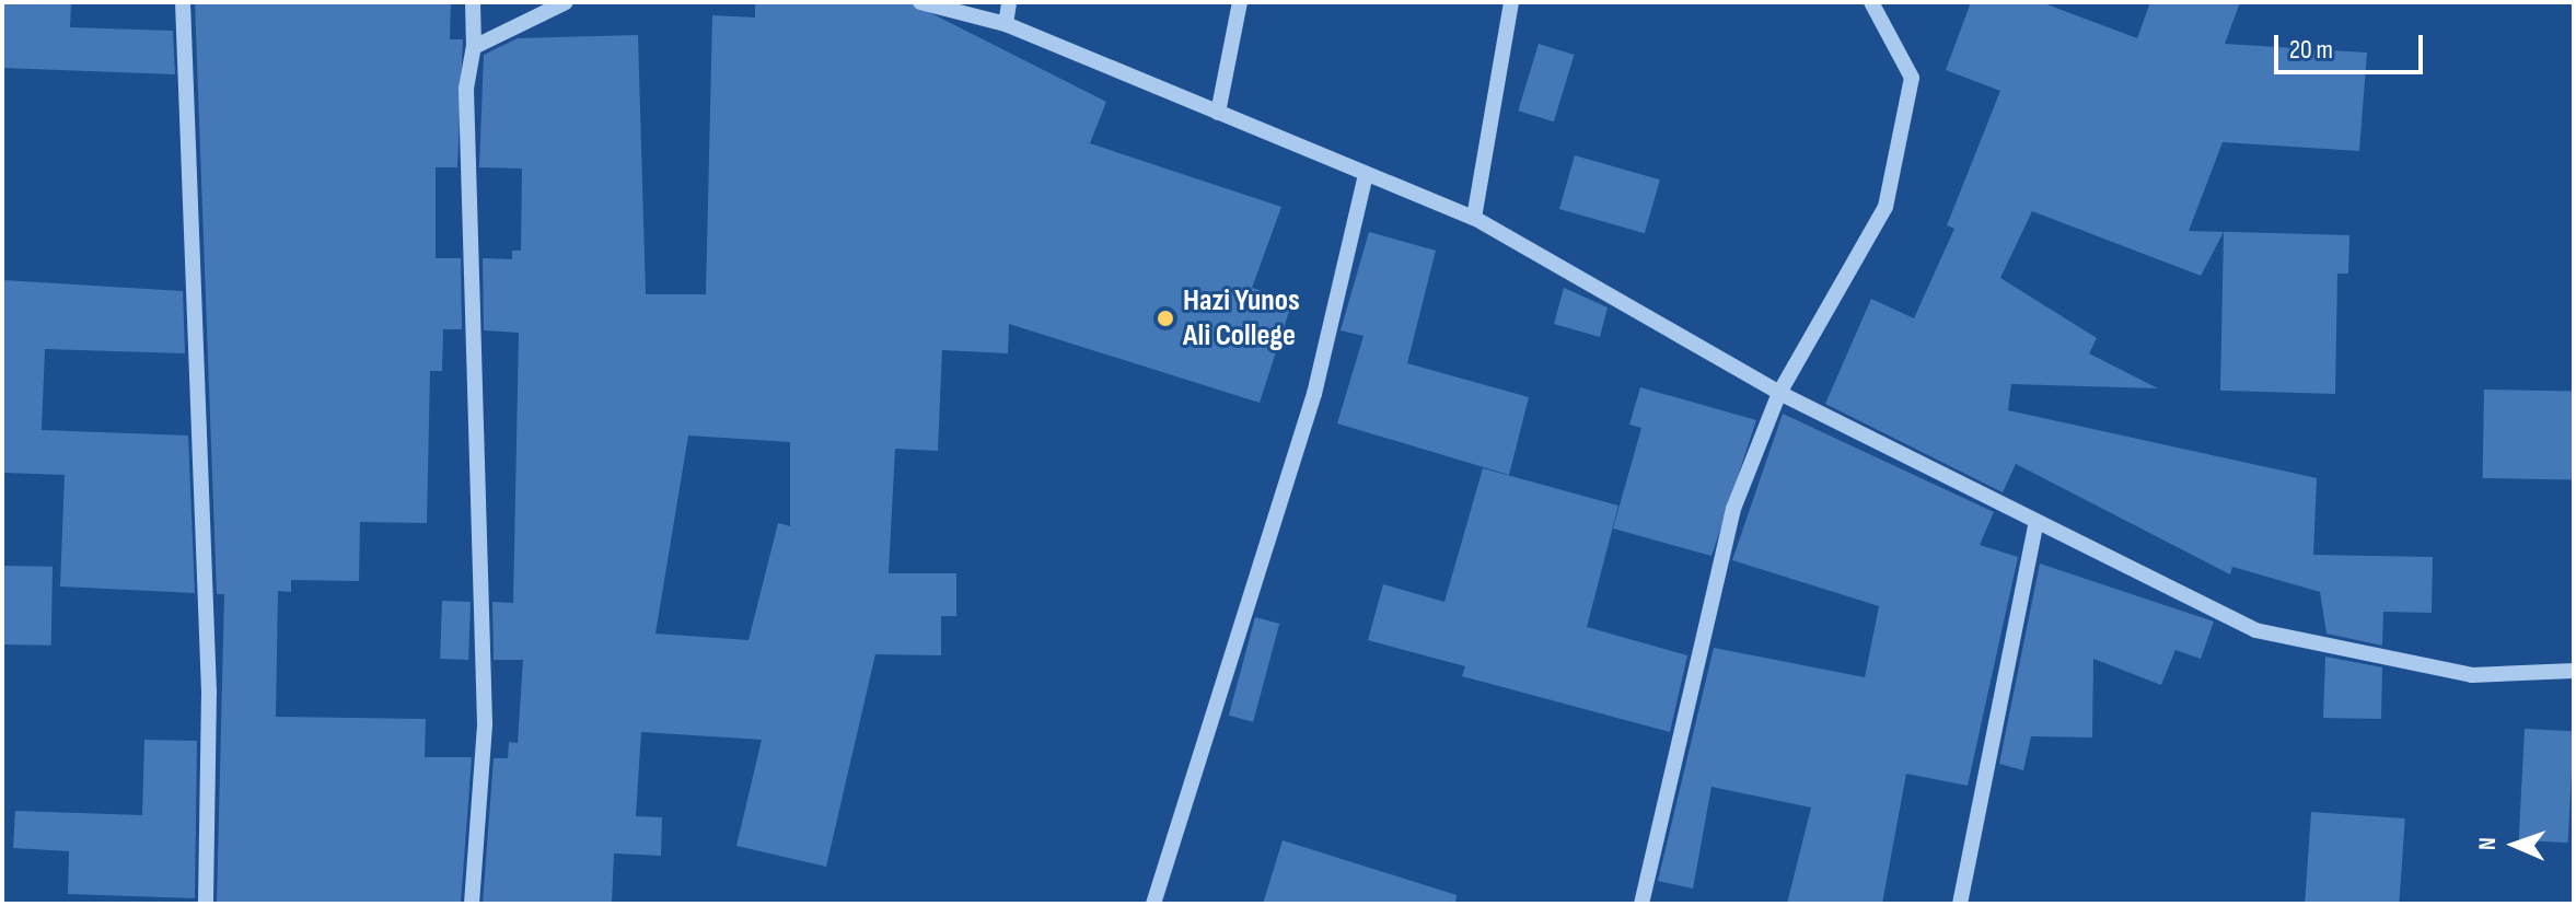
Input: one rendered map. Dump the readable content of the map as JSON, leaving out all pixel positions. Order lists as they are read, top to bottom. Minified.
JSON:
{"places":["Hazi Yunos Ali College"],"scale_bar":"20 m","north":"left"}
